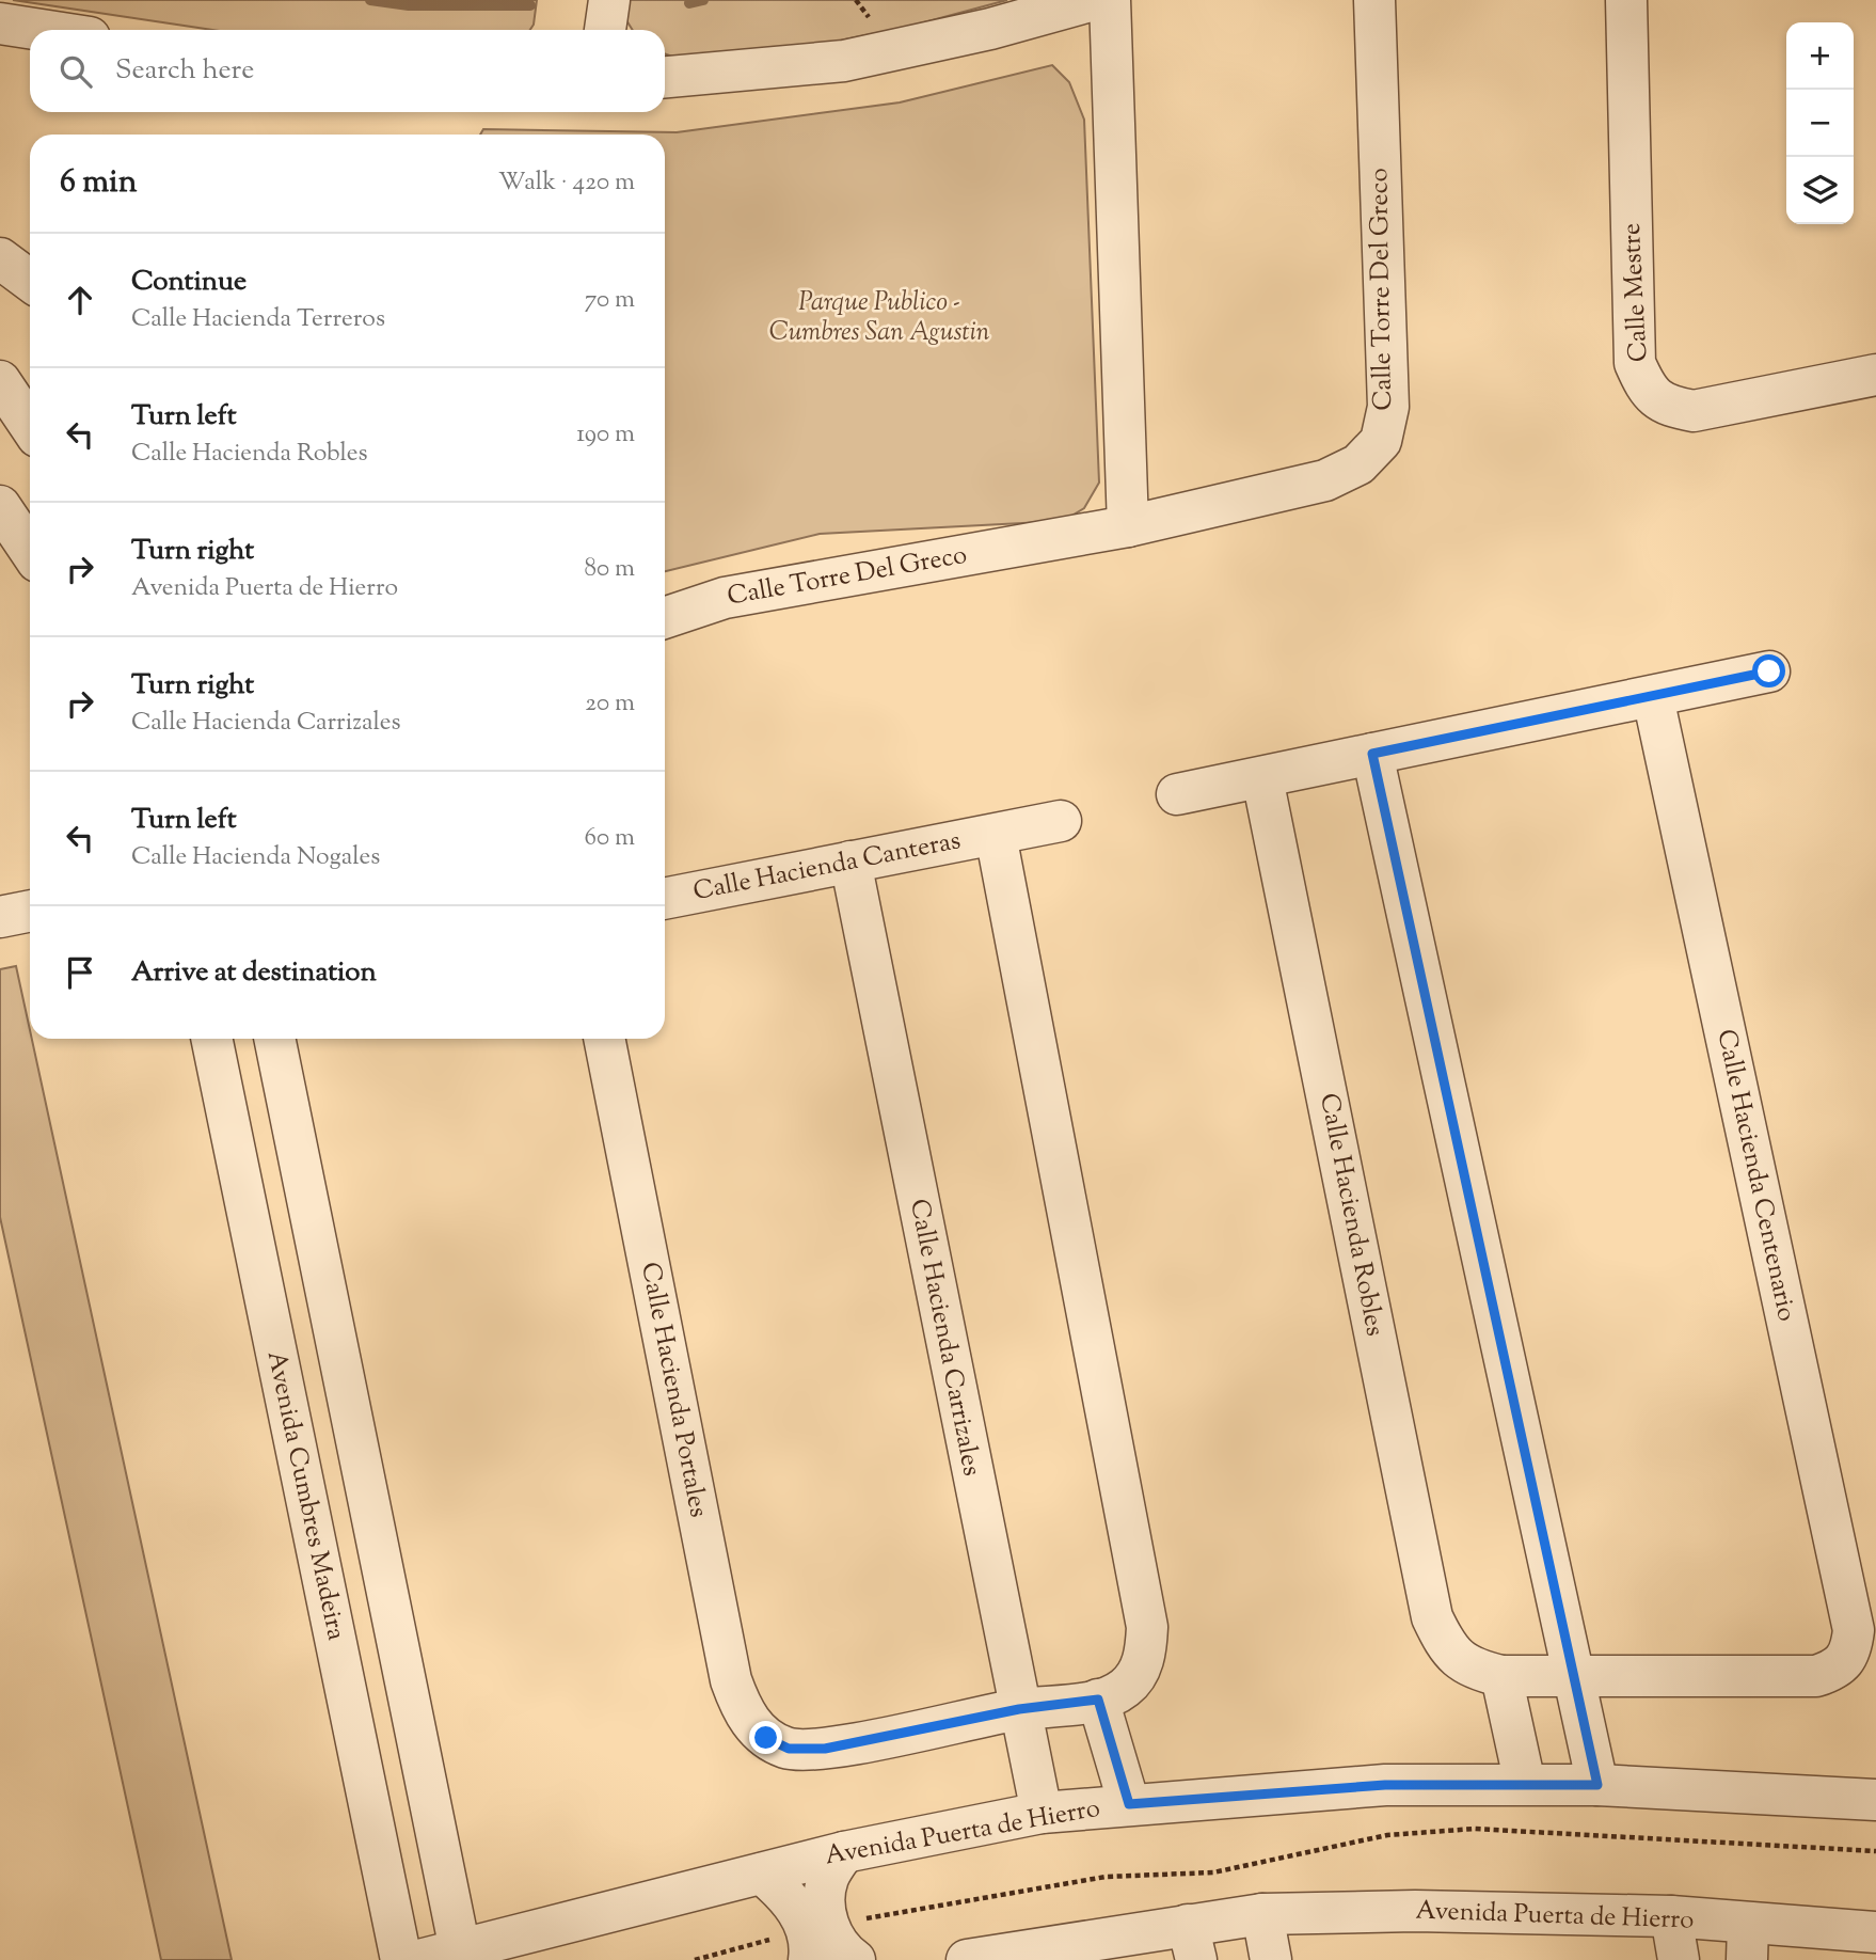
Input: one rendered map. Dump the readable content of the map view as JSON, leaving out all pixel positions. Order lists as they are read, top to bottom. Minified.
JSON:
{"streets":{"street":["Calle Torre Del Greco","Calle Mestre","Calle Hacienda Canteras","Calle Hacienda Centenario","Calle Hacienda Robles","Calle Hacienda Carrizales","Calle Hacienda Portales","Avenida Cumbres Madeira","Avenida Puerta de Hierro"]},"crossings":[["Calle Hacienda Canteras","Calle Hacienda Carrizales"],["Calle Hacienda Carrizales","Calle Hacienda Portales"],["Calle Hacienda Carrizales","Avenida Puerta de Hierro"]],"parks":["Parque Publico - Cumbres San Agustin"],"page":{"map_buttons":["+","−"],"search":"Search here","heading":["6 min","Walk · 420 m"],"list":[["Continue","Calle Hacienda Terreros","70 m"],["Turn left","Calle Hacienda Robles","190 m"],["Turn right","Avenida Puerta de Hierro","80 m"],["Turn right","Calle Hacienda Carrizales","20 m"],["Turn left","Calle Hacienda Nogales","60 m"],"Arrive at destination"]}}
